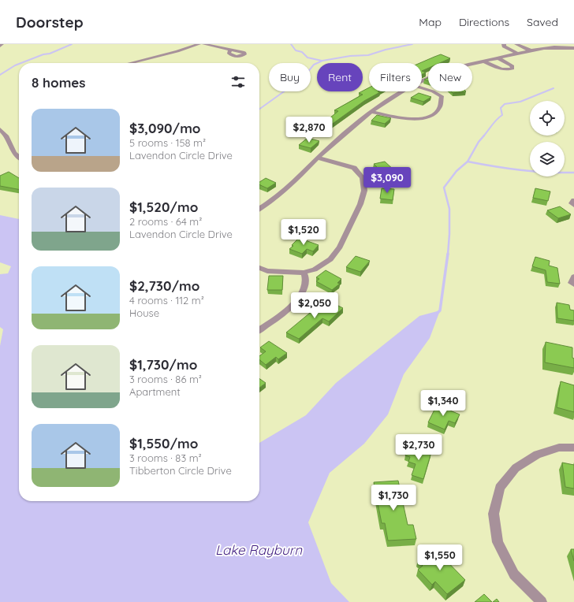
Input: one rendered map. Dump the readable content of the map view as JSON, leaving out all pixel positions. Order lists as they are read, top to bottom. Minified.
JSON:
{"water":["Lake Rayburn"],"page":{"header":"Doorstep","nav":["Map","Directions","Saved"],"chip":["Buy","Rent","Filters","New"],"heading":"8 homes","list":[{"name":"$3,090/mo","note":"5 rooms · 158 m² · Lavendon Circle Drive"},{"name":"$1,520/mo","note":"2 rooms · 64 m² · Lavendon Circle Drive"},{"name":"$2,730/mo","note":"4 rooms · 112 m² · House"},{"name":"$1,730/mo","note":"3 rooms · 86 m² · Apartment"},{"name":"$1,550/mo","note":"3 rooms · 83 m² · Tibberton Circle Drive"}],"price":["$2,870","$3,090","$1,520","$2,050","$1,340","$2,730","$1,730","$1,550"]}}
